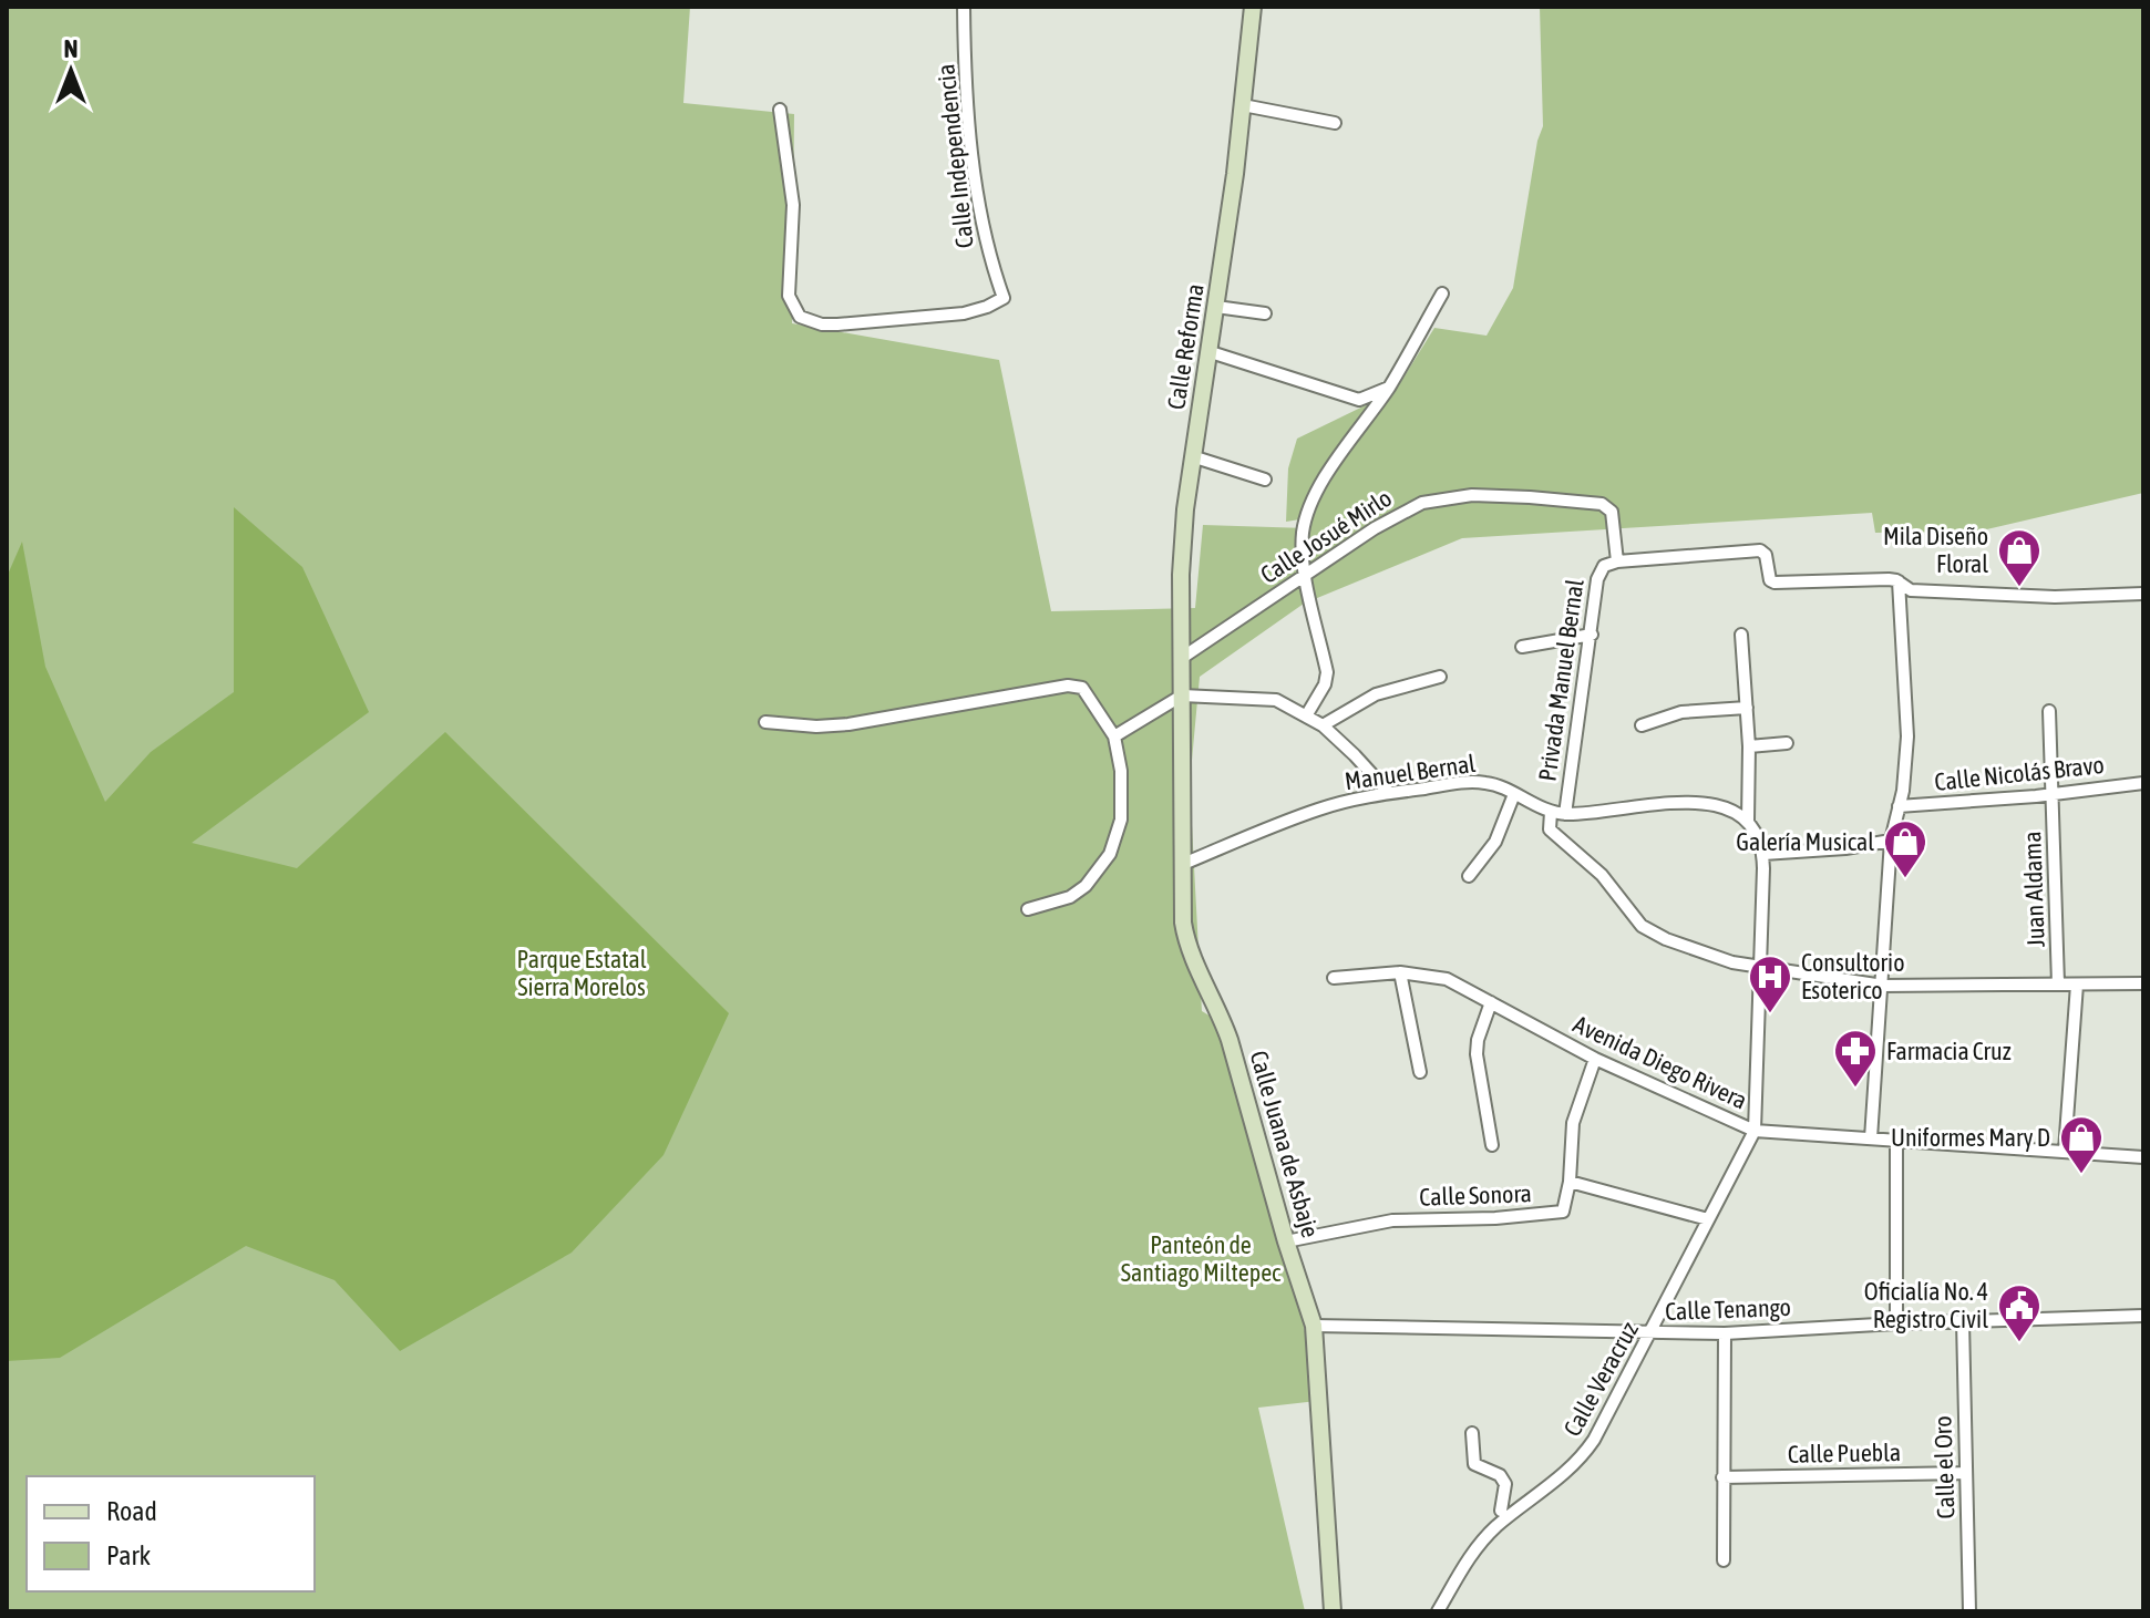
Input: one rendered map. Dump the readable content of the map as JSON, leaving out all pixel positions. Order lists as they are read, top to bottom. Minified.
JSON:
{"streets":{"street":["Calle Independencia","Calle Reforma","Calle Josué Mirlo","Privada Manuel Bernal","Manuel Bernal","Calle Nicolás Bravo","Juan Aldama","Avenida Diego Rivera","Calle Juana de Asbaje","Calle Sonora","Calle Tenango","Calle Veracruz","Calle Puebla","Calle el Oro"]},"crossings":[["Calle Reforma","Calle Josué Mirlo"],["Calle Reforma","Calle Juana de Asbaje"],["Calle Josué Mirlo","Privada Manuel Bernal"],["Privada Manuel Bernal","Manuel Bernal"],["Manuel Bernal","Calle Juana de Asbaje"],["Calle Nicolás Bravo","Juan Aldama"],["Avenida Diego Rivera","Calle Sonora"],["Avenida Diego Rivera","Calle Veracruz"],["Calle Juana de Asbaje","Calle Sonora"],["Calle Juana de Asbaje","Calle Tenango"],["Calle Tenango","Calle Veracruz"],["Calle Tenango","Calle el Oro"],["Calle Puebla","Calle el Oro"]],"parks":["Parque Estatal Sierra Morelos","Panteón de Santiago Miltepec"],"places":{"shop":["Mila Diseño Floral","Galería Musical","Uniformes Mary D"],"hospital":["Consultorio Esoterico"],"pharmacy":["Farmacia Cruz"],"public building":["Oficialía No. 4 Registro Civil"]},"legend":["Road","Park"],"north":"top"}
